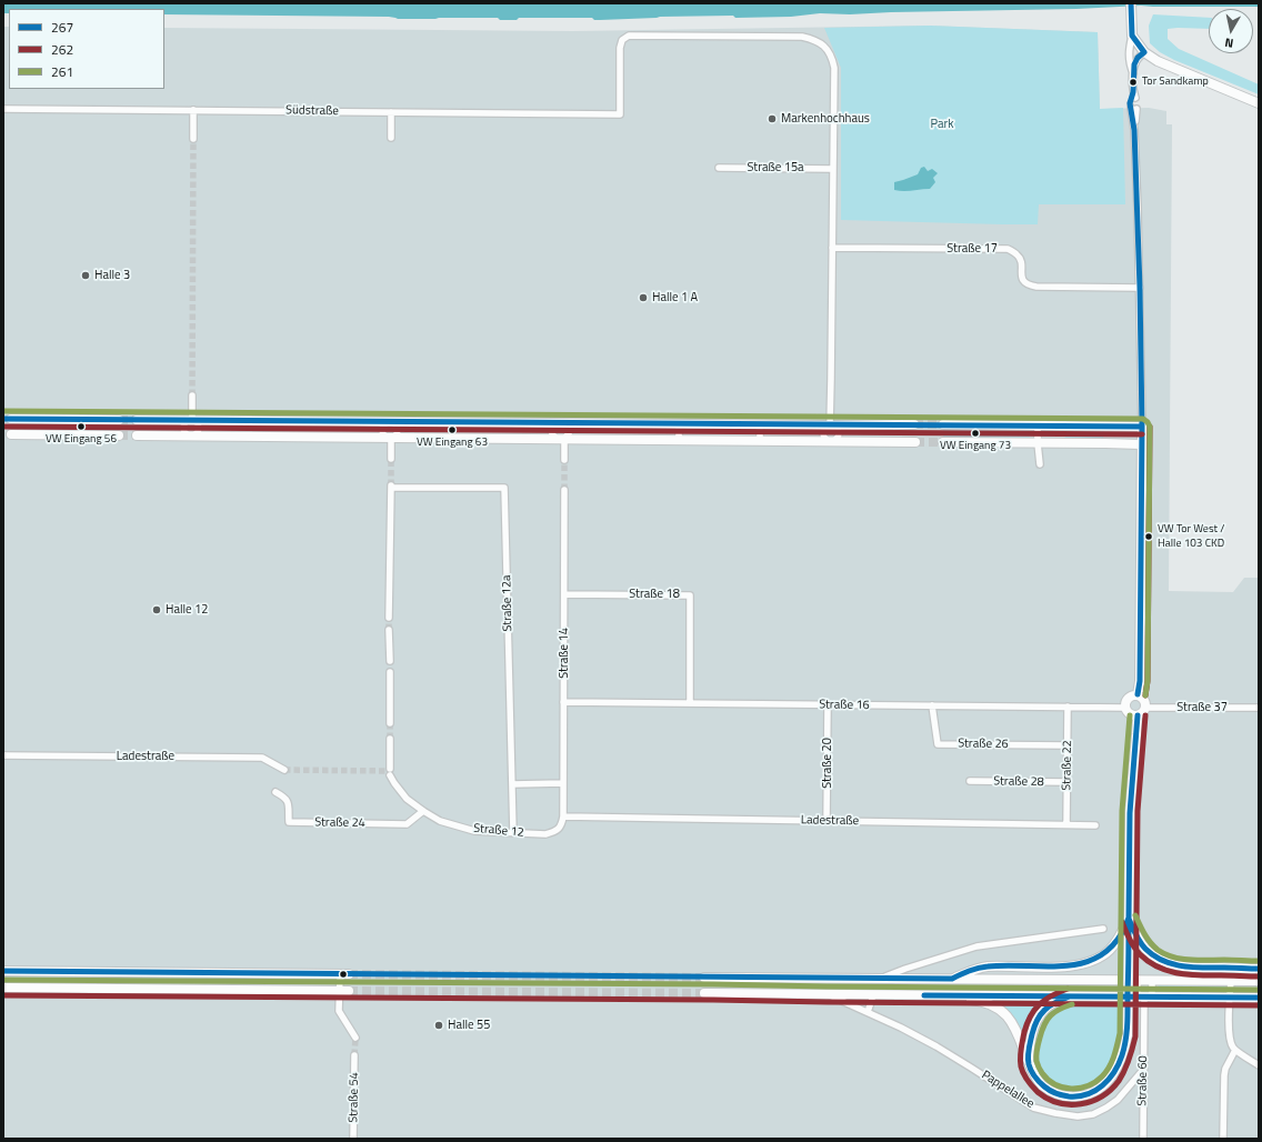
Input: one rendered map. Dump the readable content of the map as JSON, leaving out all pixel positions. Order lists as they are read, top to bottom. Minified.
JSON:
{"streets":{"street":["Südstraße","Straße 15a","Straße 17","Straße 18","Straße 12a","Straße 14","Straße 16","Straße 37","Straße 26","Ladestraße","Straße 20","Straße 22","Straße 28","Straße 24","Straße 12","Straße 60","Pappelallee","Straße 54"]},"crossings":[["Südstraße","Straße 15a"],["Straße 18","Straße 14"],["Straße 18","Straße 16"],["Straße 12a","Straße 12"],["Straße 14","Straße 16"],["Straße 14","Ladestraße"],["Straße 14","Straße 12"],["Straße 16","Straße 37"],["Straße 16","Straße 26"],["Straße 16","Straße 20"],["Straße 16","Straße 22"],["Straße 26","Straße 22"],["Ladestraße","Straße 20"],["Ladestraße","Straße 22"],["Ladestraße","Straße 12"],["Straße 22","Straße 28"],["Straße 24","Straße 12"],["Straße 60","Pappelallee"]],"parks":["Park"],"places":["Tor Sandkamp","Markenhochhaus","Halle 3","Halle 1 A","VW Eingang 56","VW Eingang 63","VW Eingang 73","VW Tor West / Halle 103 CKD","Halle 12","Halle 55"],"lines":["transit line 267","transit line 261","transit line 262"],"legend":["267","262","261"],"north":"bottom"}
